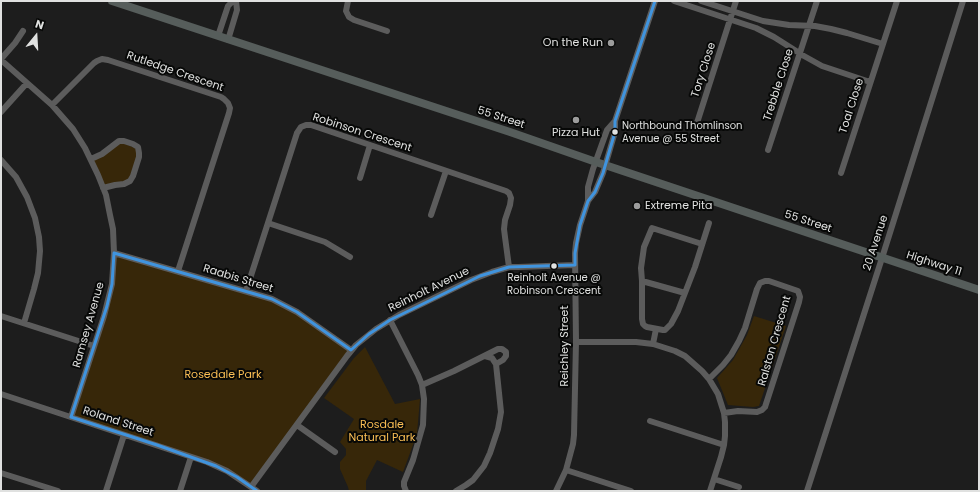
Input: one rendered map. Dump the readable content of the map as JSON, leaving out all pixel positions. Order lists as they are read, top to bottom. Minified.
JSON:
{"streets":{"main road":["55 Street","Highway 11"],"street":["Tory Close","Rutledge Crescent","Trebble Close","Toal Close","Robinson Crescent","20 Avenue","Raabis Street","Reinholt Avenue","Ramsey Avenue","Ralston Crescent","Reichley Street","Roland Street"]},"crossings":[["Rutledge Crescent","Raabis Street"],["Rutledge Crescent","Ramsey Avenue"],["55 Street","20 Avenue"],["55 Street","Highway 11"],["55 Street","Reichley Street"],["Robinson Crescent","Raabis Street"],["Robinson Crescent","Reinholt Avenue"],["20 Avenue","Highway 11"],["Raabis Street","Reinholt Avenue"],["Raabis Street","Ramsey Avenue"],["Reinholt Avenue","Reichley Street"],["Ramsey Avenue","Roland Street"]],"parks":["Rosedale Park","Rosdale Natural Park"],"places":["On the Run","Pizza Hut","Northbound Thomlinson Avenue @ 55 Street","Extreme Pita","Reinholt Avenue @ Robinson Crescent"],"north":"top"}
